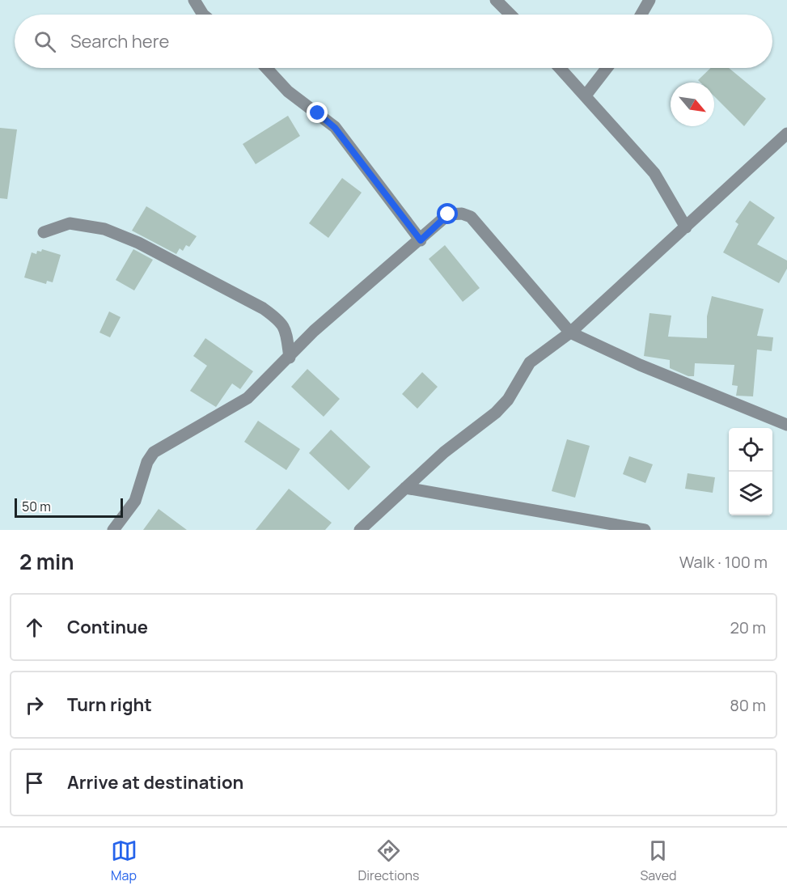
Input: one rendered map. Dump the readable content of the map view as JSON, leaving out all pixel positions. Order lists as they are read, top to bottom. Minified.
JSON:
{"scale_bar":"50 m","north":"bottom right","page":{"search":"Search here","scale":"50 m","heading":["2 min","Walk · 100 m"],"list":[["Continue","20 m"],["Turn right","80 m"],"Arrive at destination"],"nav":["Map","Directions","Saved"]}}
